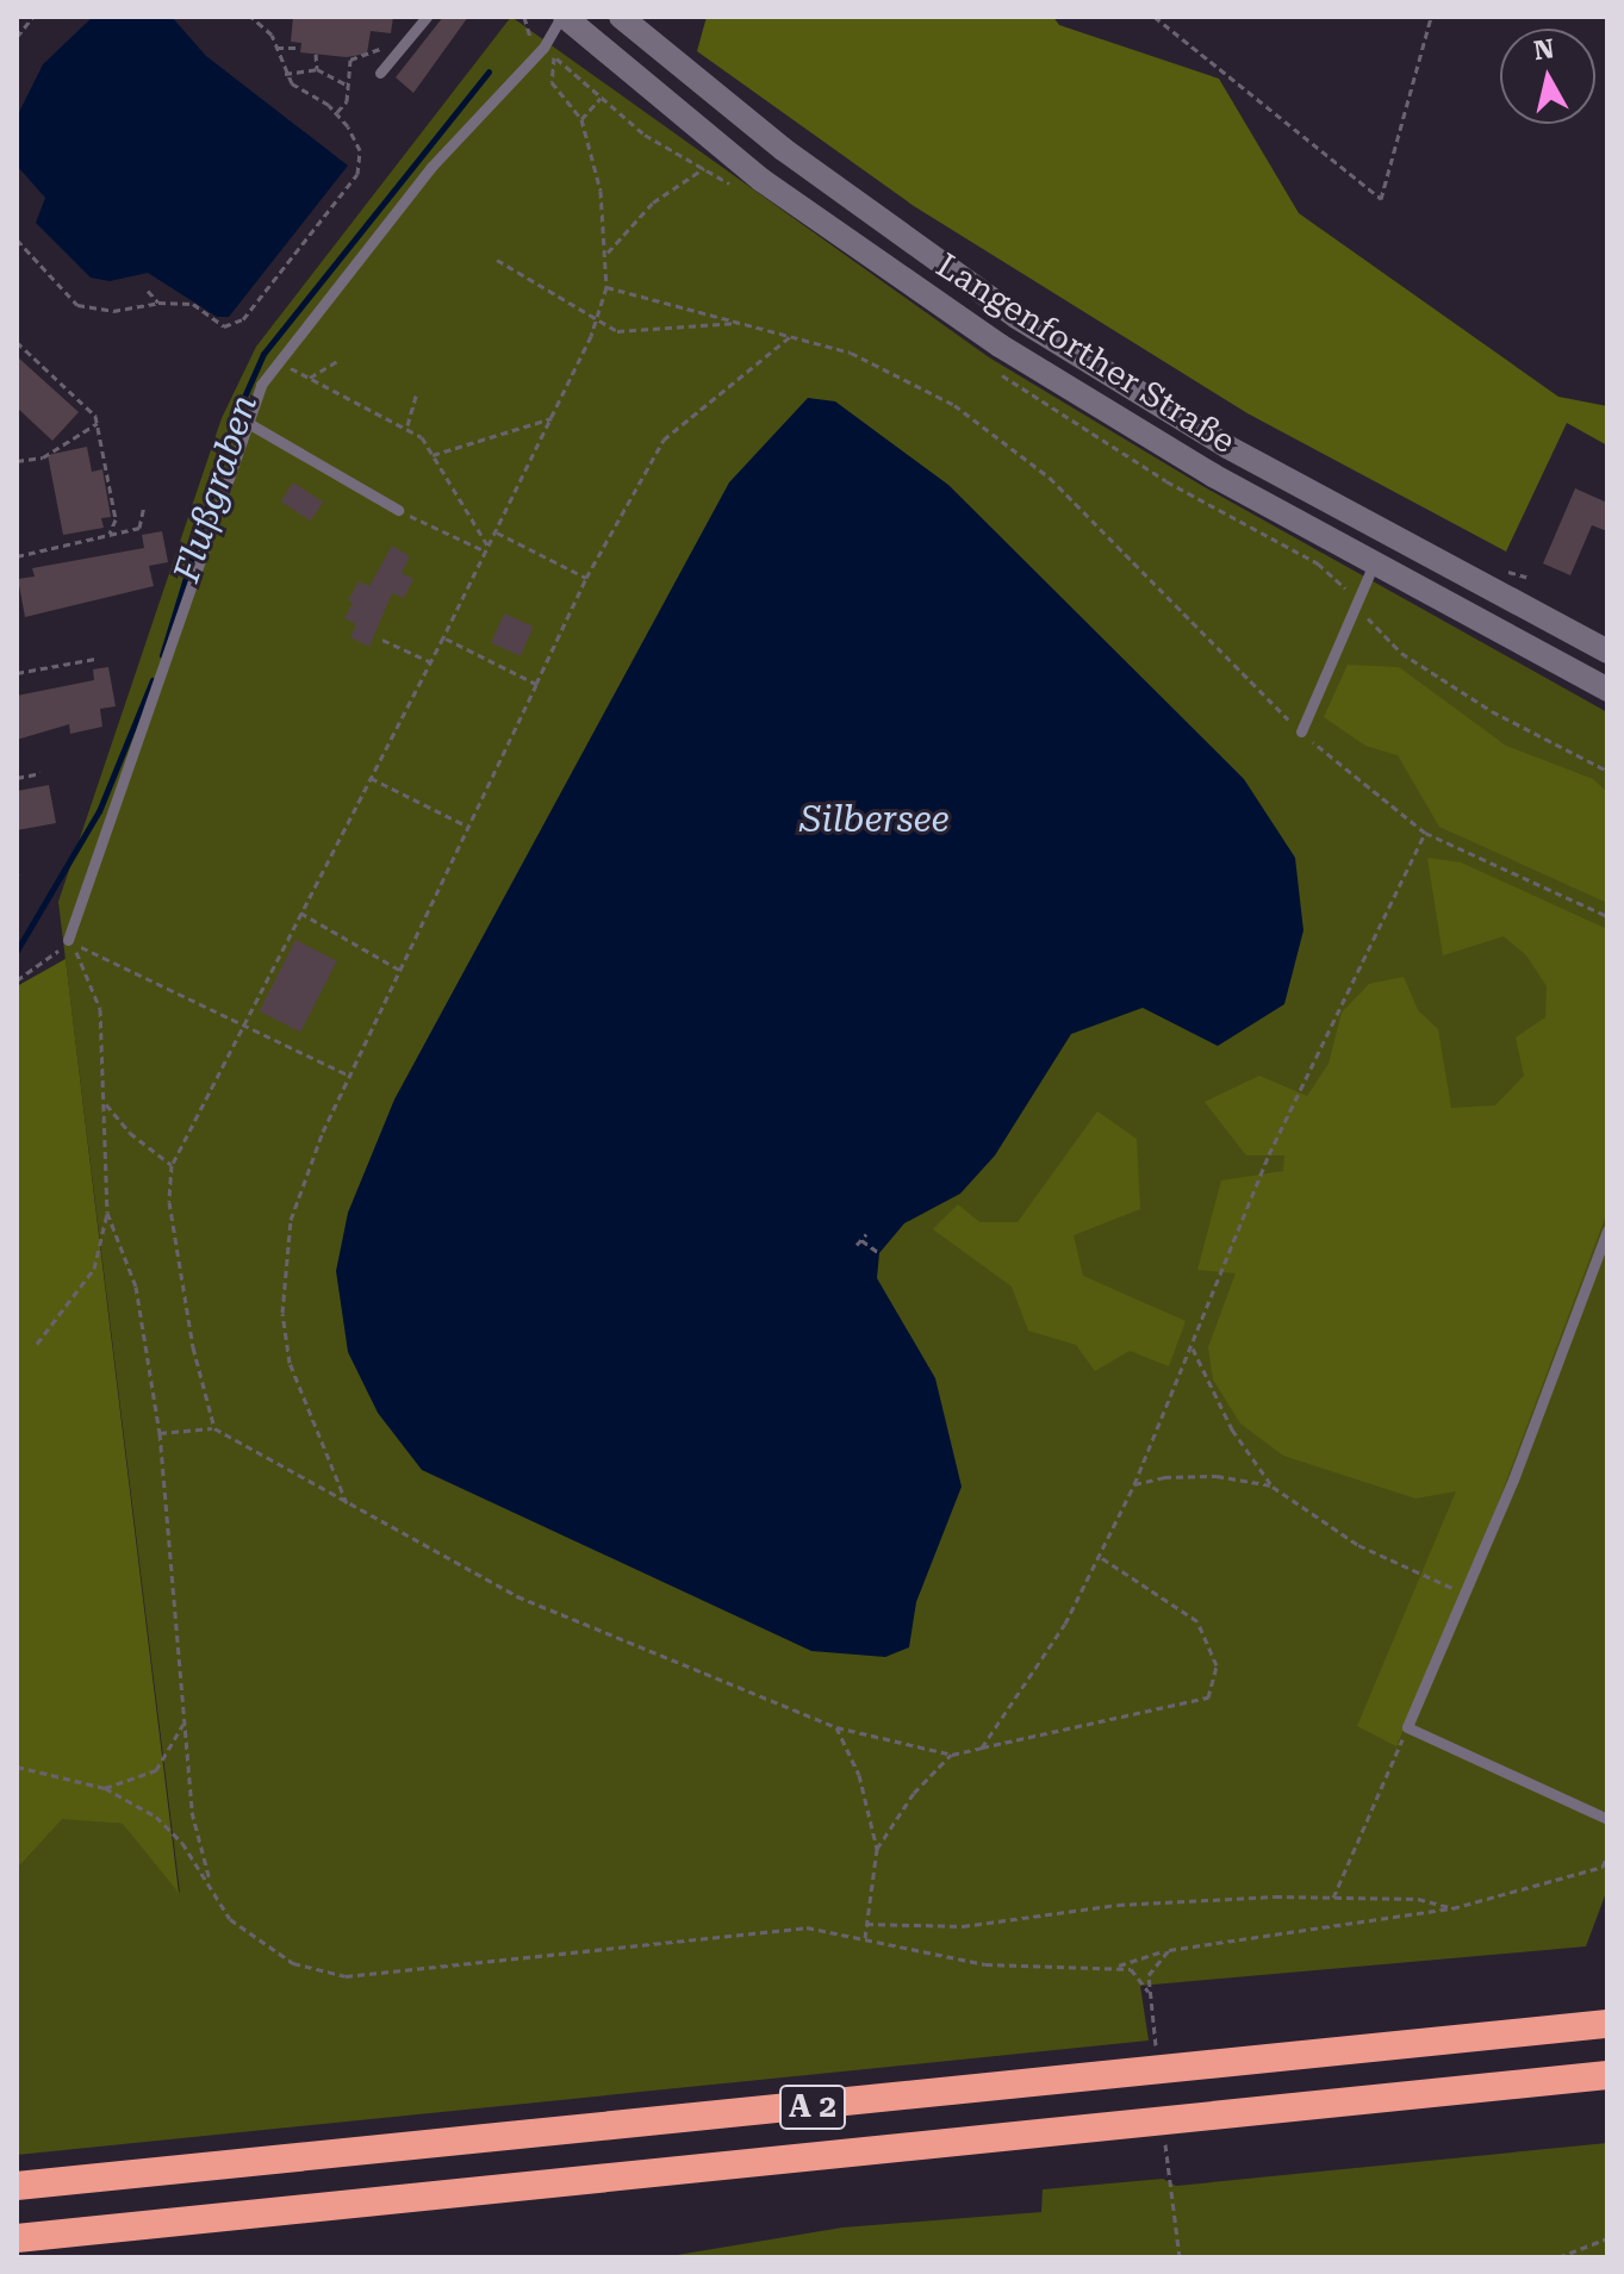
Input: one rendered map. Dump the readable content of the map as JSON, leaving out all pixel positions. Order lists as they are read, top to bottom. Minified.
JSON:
{"streets":{"highway":["A 2"],"main road":["Langenforther Straße"]},"water":["Flußgraben","Silbersee"],"north":"top"}
